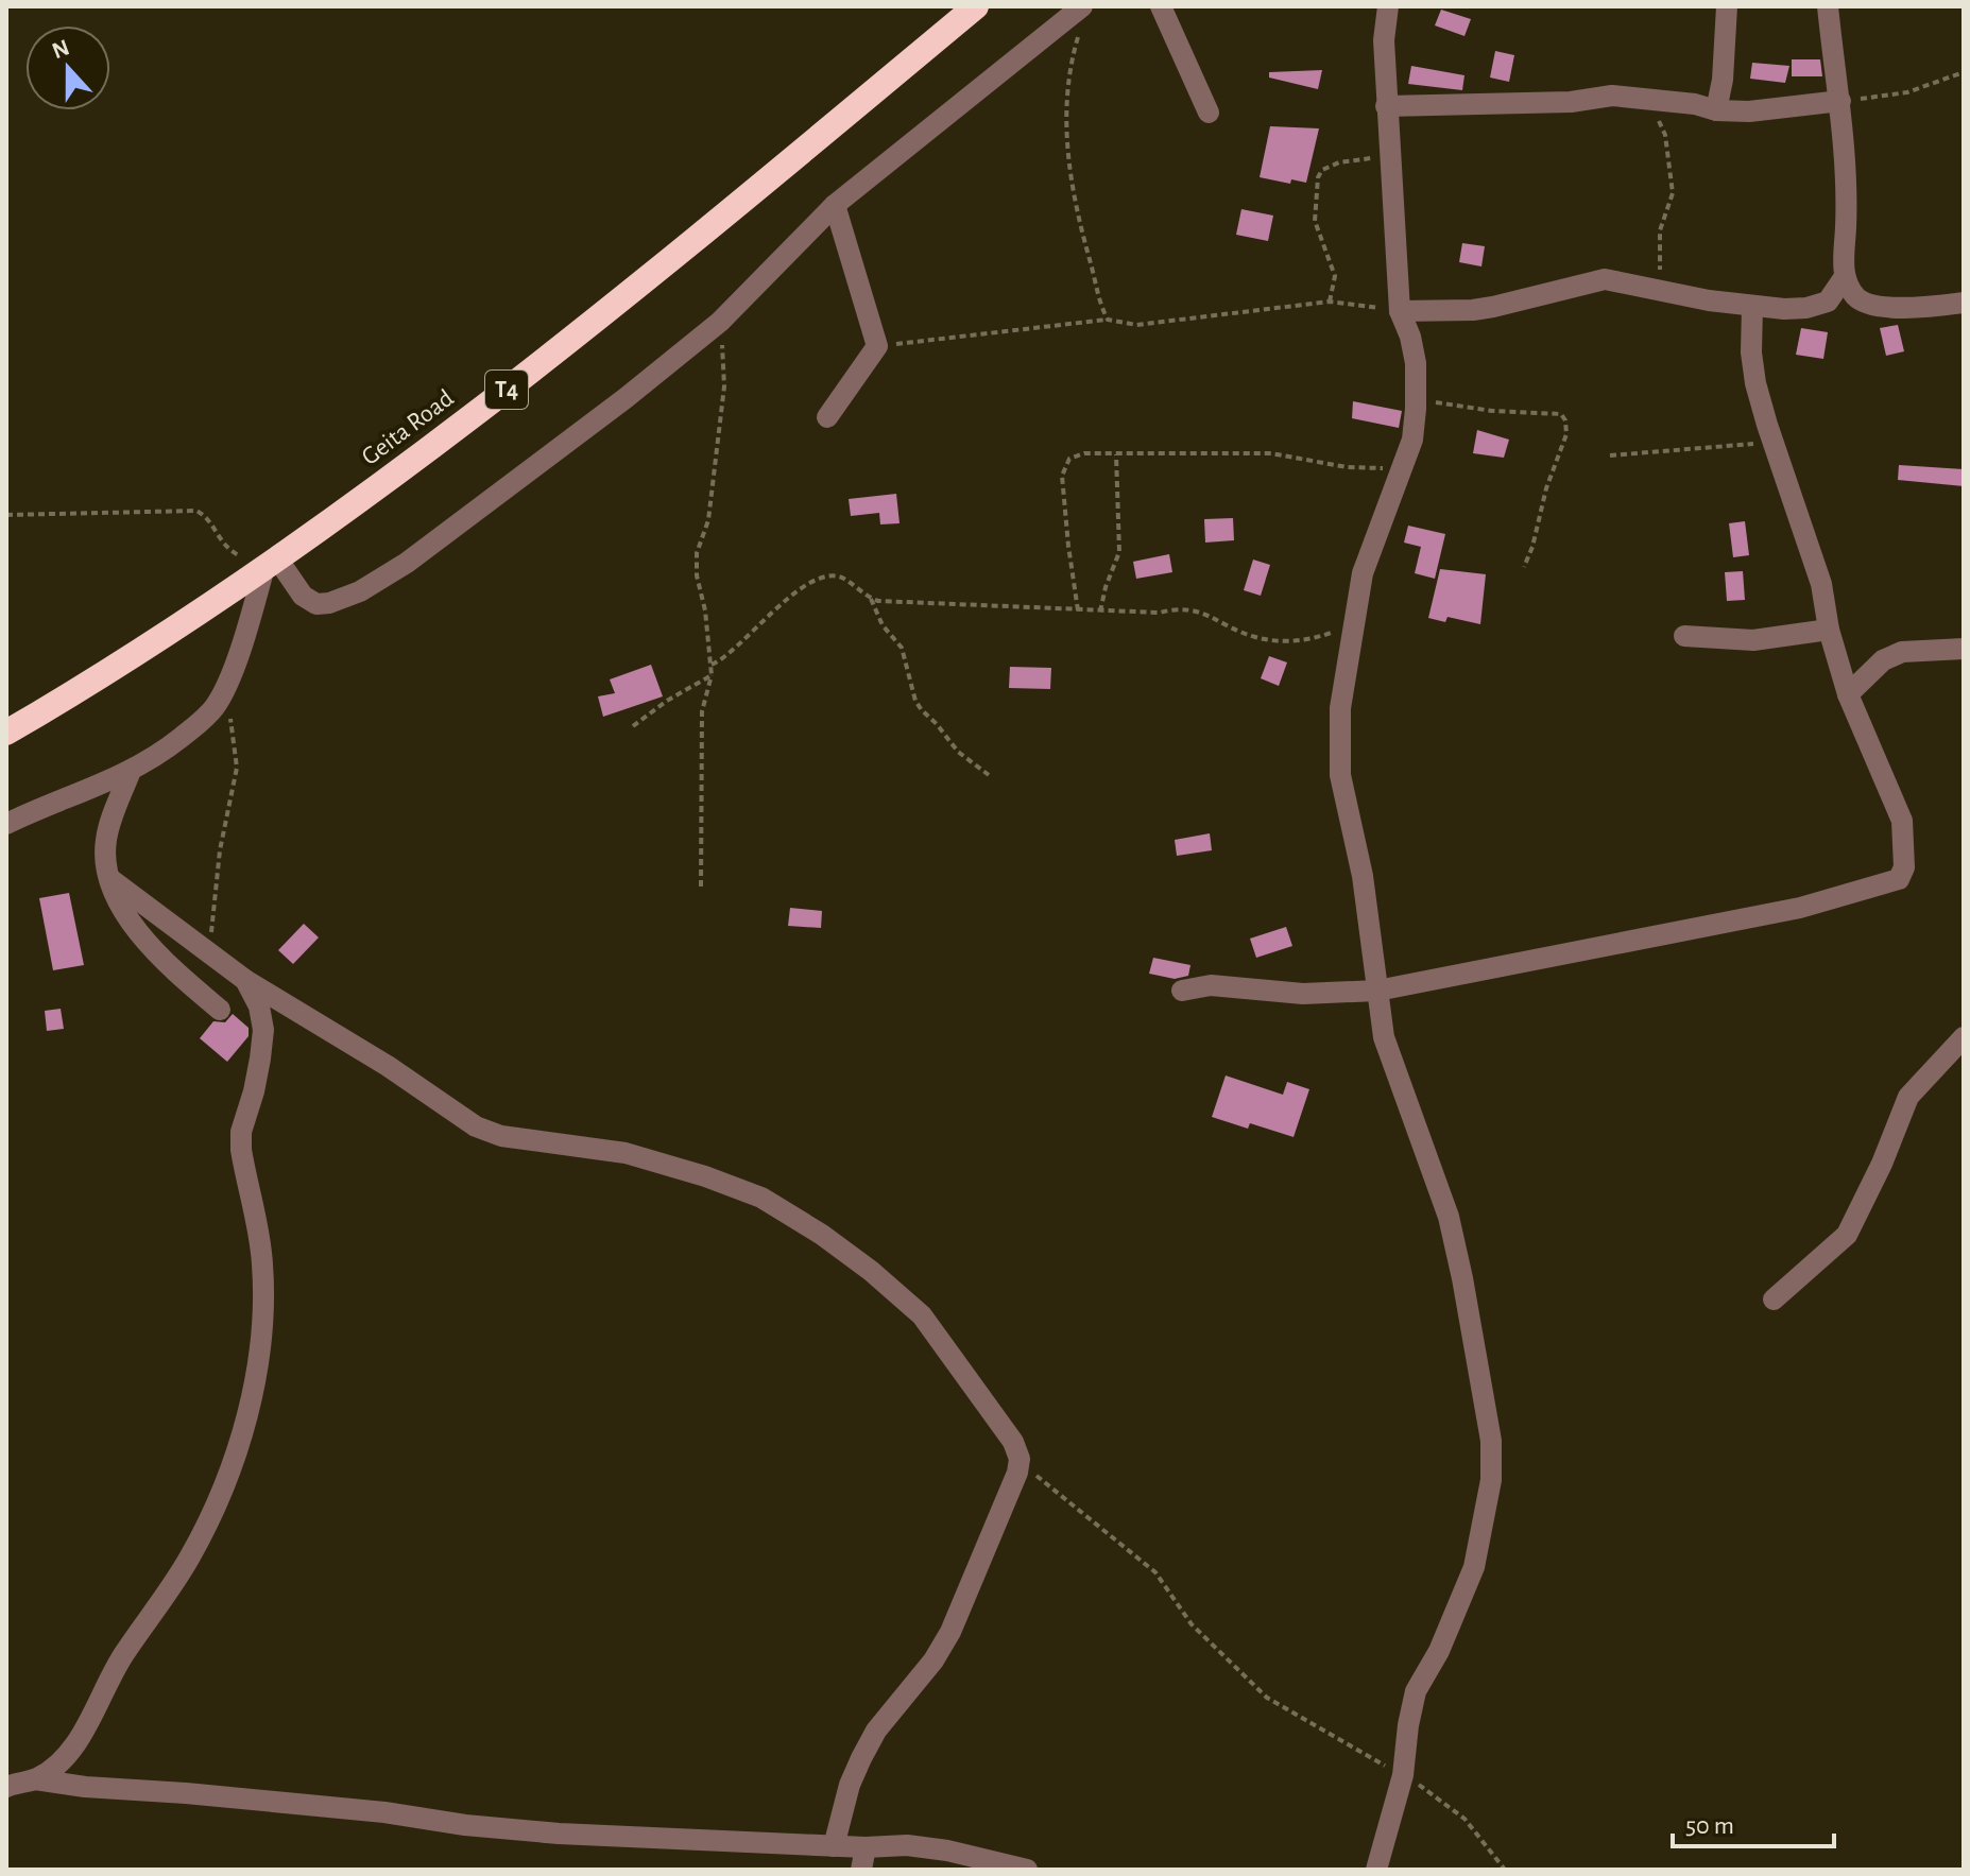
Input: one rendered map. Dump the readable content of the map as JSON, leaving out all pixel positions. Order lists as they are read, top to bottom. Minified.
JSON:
{"streets":{"highway":["T4","Geita Road"]},"scale_bar":"50 m","north":"top"}
